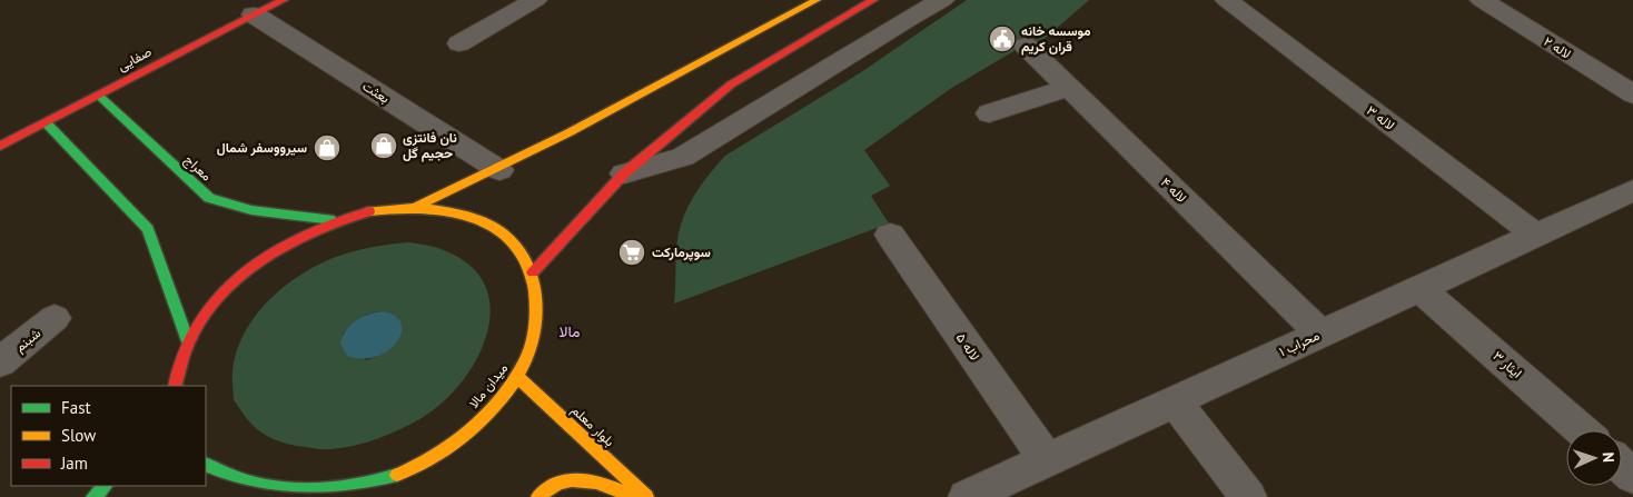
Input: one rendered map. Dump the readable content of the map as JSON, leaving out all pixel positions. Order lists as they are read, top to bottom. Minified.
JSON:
{"streets":{"main road":["صفایی","معراج","میدان مالا","بلوار معلم"],"street":["لاله ۲","بعثت","لاله ۳","لاله ۴","شبنم","محراب ۱","لاله ۵","ایثار ۳"]},"crossings":[["صفایی","بعثت"],["صفایی","معراج"],["لاله ۳","محراب ۱"],["معراج","میدان مالا"],["لاله ۴","محراب ۱"],["محراب ۱","لاله ۵"],["محراب ۱","ایثار ۳"],["میدان مالا","بلوار معلم"]],"districts":["مالا"],"places":{"public building":["موسسه خانه قران کریم"],"shop":["نان فانتزی حجیم گل","سیرووسفر شمال"],"supermarket":["سوپرمارکت"]},"legend":["Fast","Slow","Jam"],"north":"right"}
